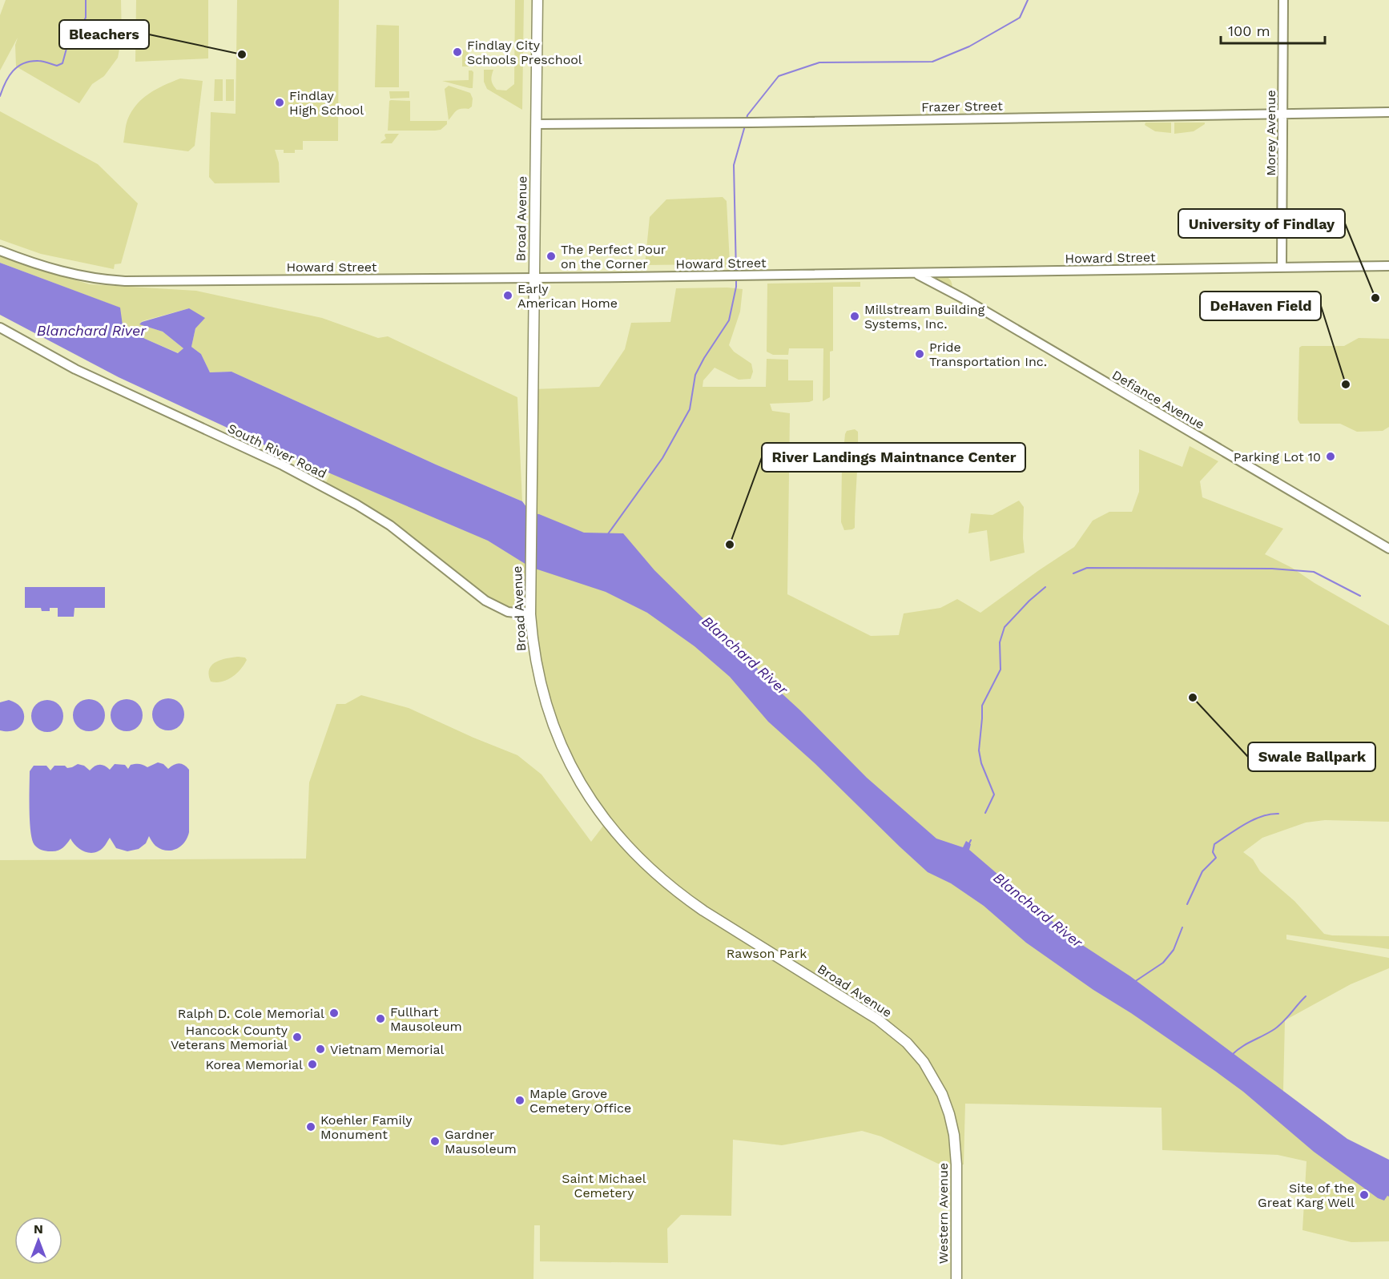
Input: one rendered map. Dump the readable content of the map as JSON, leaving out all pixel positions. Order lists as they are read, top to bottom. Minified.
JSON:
{"streets":{"main road":["Broad Avenue","Western Avenue"],"street":["Frazer Street","Morey Avenue","Howard Street","Defiance Avenue","South River Road"]},"crossings":[["Frazer Street","Morey Avenue"],["Frazer Street","Broad Avenue"],["Morey Avenue","Howard Street"],["Broad Avenue","Howard Street"],["Broad Avenue","South River Road"],["Broad Avenue","Western Avenue"],["Howard Street","Defiance Avenue"]],"water":["Blanchard River"],"parks":["Rawson Park","Saint Michael Cemetery"],"places":["Findlay City Schools Preschool","Bleachers","Findlay High School","The Perfect Pour on the Corner","Early American Home","University of Findlay","Millstream Building Systems, Inc.","Pride Transportation Inc.","DeHaven Field","Parking Lot 10","River Landings Maintnance Center","Swale Ballpark","Ralph D. Cole Memorial","Fullhart Mausoleum","Hancock County Veterans Memorial","Vietnam Memorial","Korea Memorial","Maple Grove Cemetery Office","Koehler Family Monument","Gardner Mausoleum","Site of the Great Karg Well"],"scale_bar":"100 m","north":"top"}
